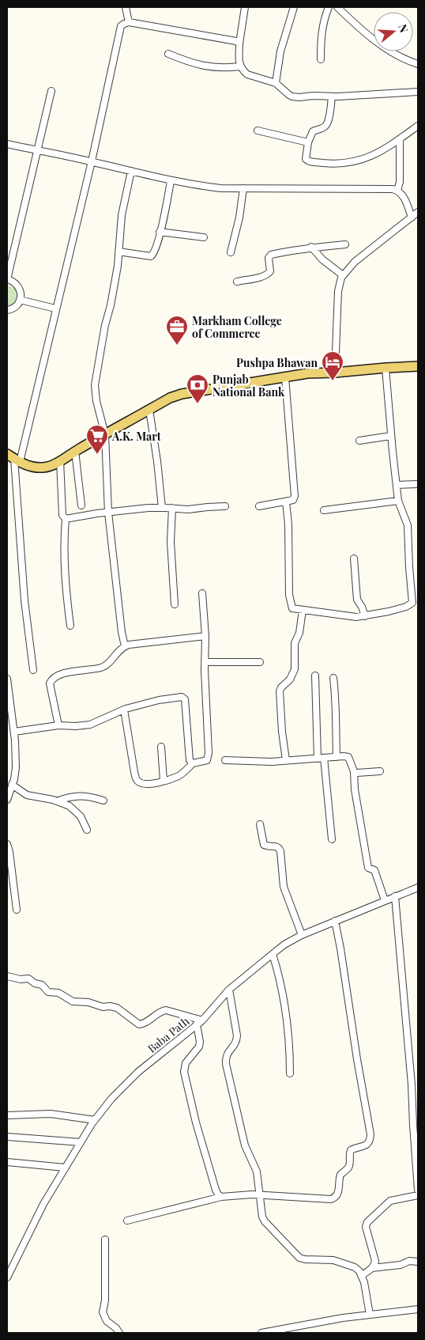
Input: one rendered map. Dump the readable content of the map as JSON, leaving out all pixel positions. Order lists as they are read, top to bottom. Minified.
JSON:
{"streets":{"street":["Baba Path"]},"places":{"office":["Markham College of Commerce"],"hotel":["Pushpa Bhawan"],"bank":["Punjab National Bank"],"supermarket":["A.K. Mart"]},"north":"right"}
